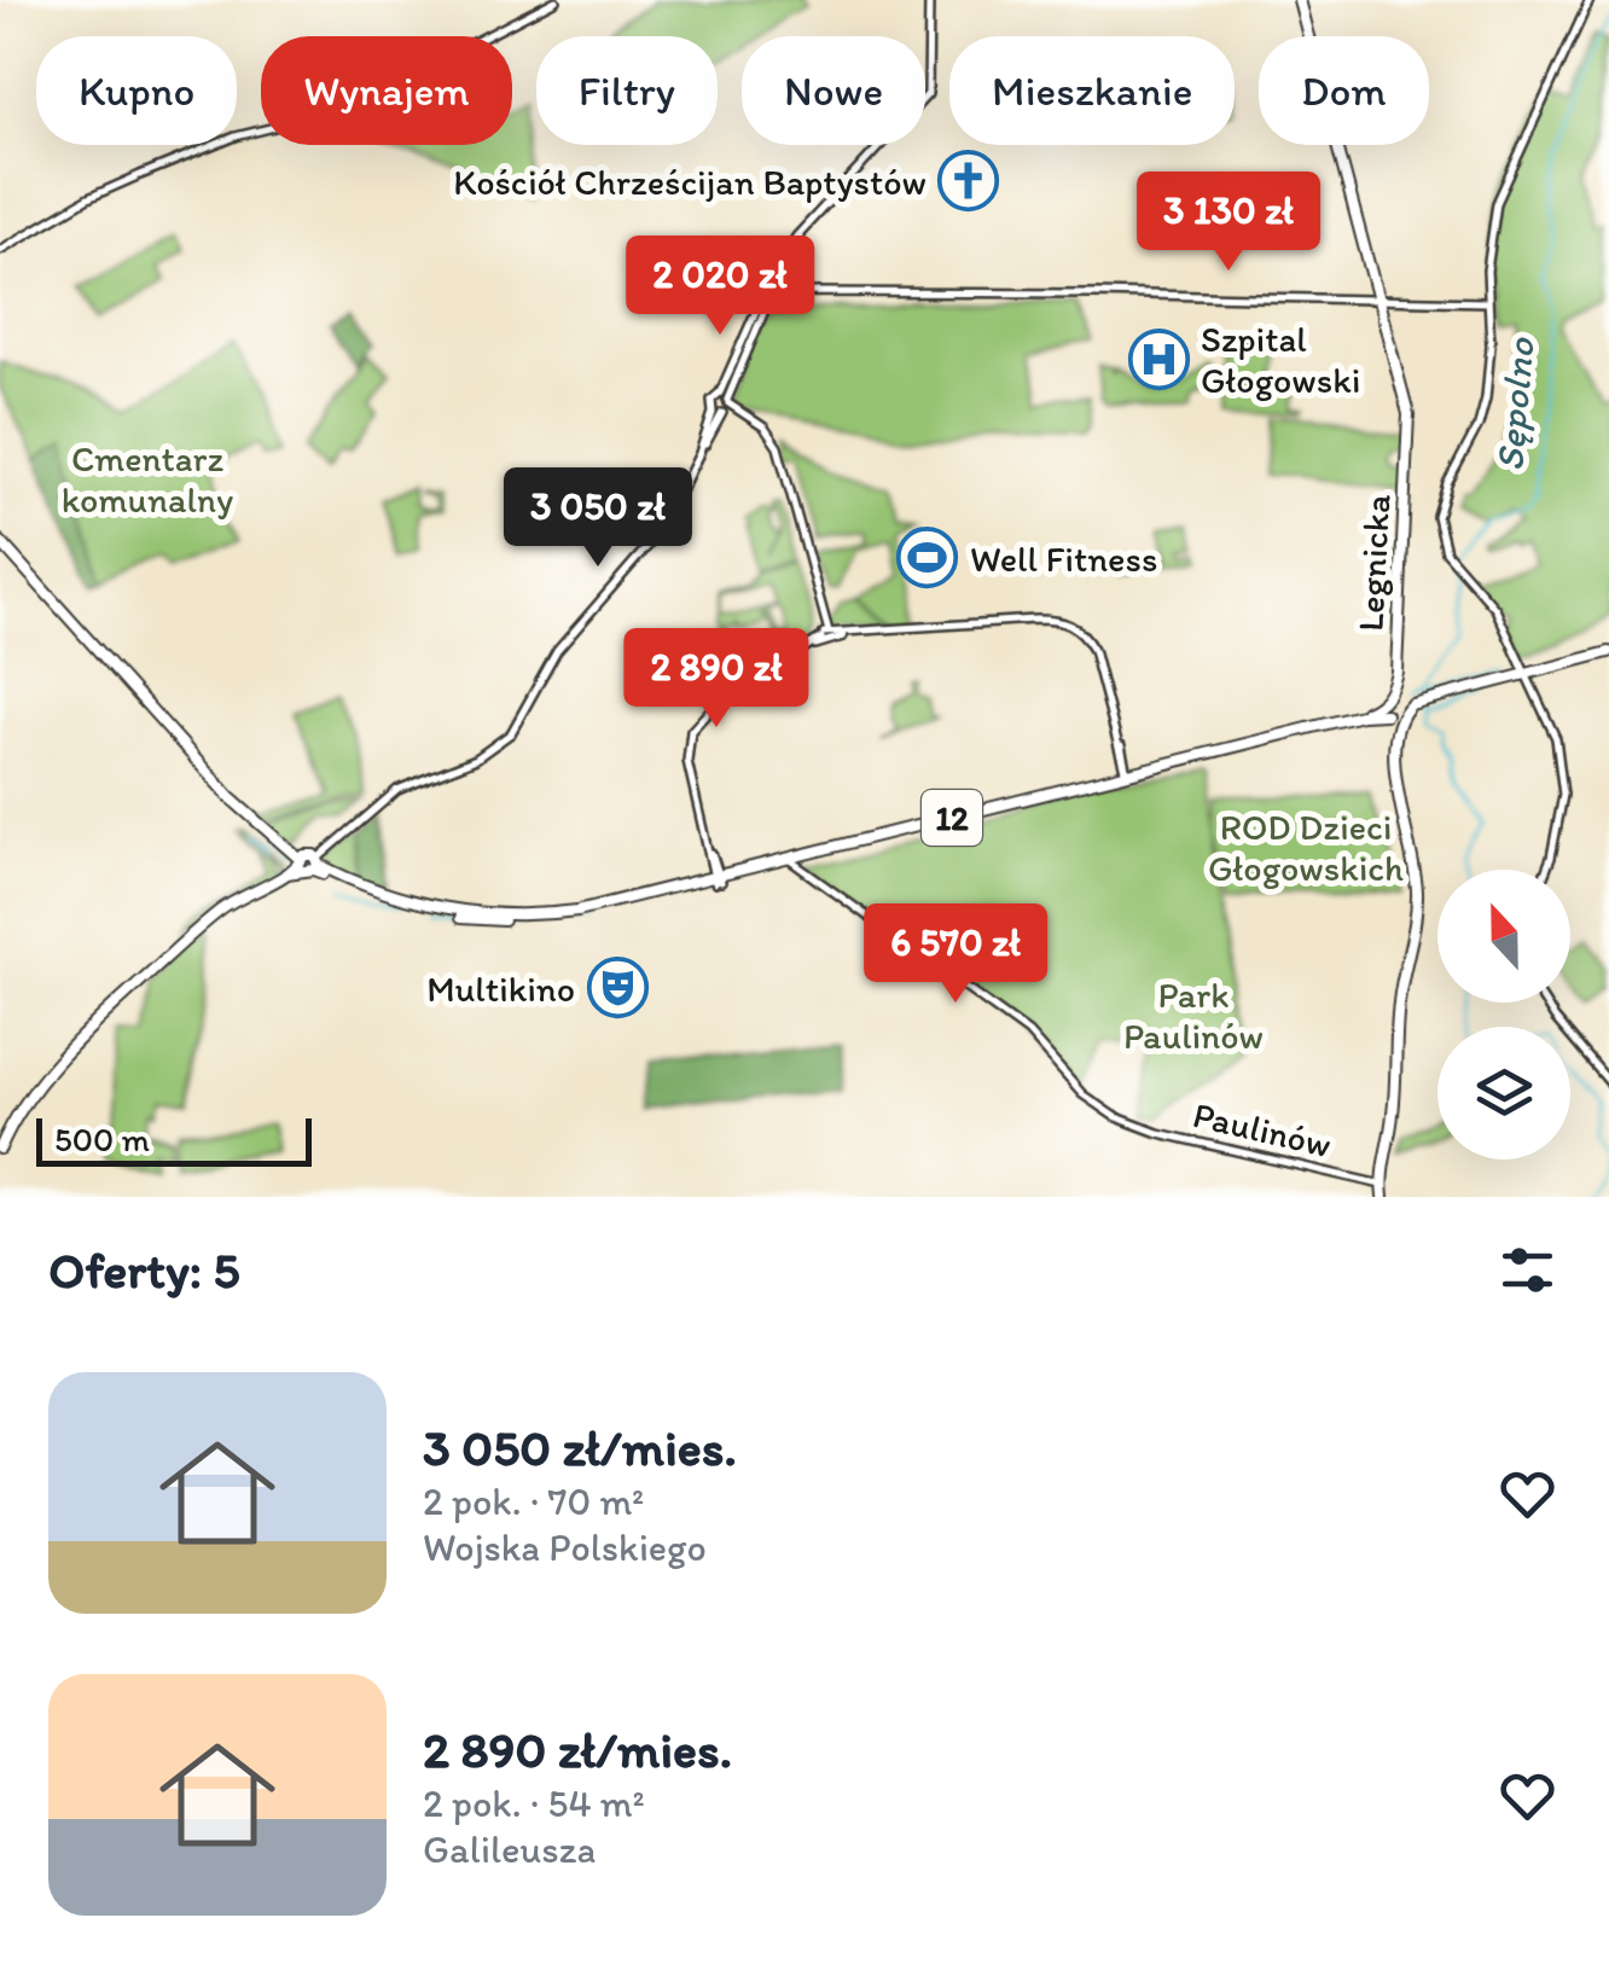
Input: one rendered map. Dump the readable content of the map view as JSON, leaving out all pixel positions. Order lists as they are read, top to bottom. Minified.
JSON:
{"streets":{"main road":["Legnicka","12"],"street":["Paulinów"]},"crossings":[["Legnicka","12"],["Legnicka","Paulinów"],["12","Paulinów"]],"water":["Sępolno"],"parks":["Cmentarz komunalny","ROD Dzieci Głogowskich","Park Paulinów"],"places":{"church":["Kościół Chrześcijan Baptystów"],"hospital":["Szpital Głogowski"],"sports":["Well Fitness"],"theatre":["Multikino"]},"scale_bar":"500 m","north":"top","page":{"chip":["Kupno","Wynajem","Filtry","Nowe","Mieszkanie","Dom"],"price":["3 130 zł","2 020 zł","3 050 zł","2 890 zł","6 570 zł"],"scale":"500 m","heading":"Oferty: 5","list":[{"name":"3 050 zł/mies.","note":"2 pok. · 70 m² · Wojska Polskiego"},{"name":"2 890 zł/mies.","note":"2 pok. · 54 m² · Galileusza"}]}}
